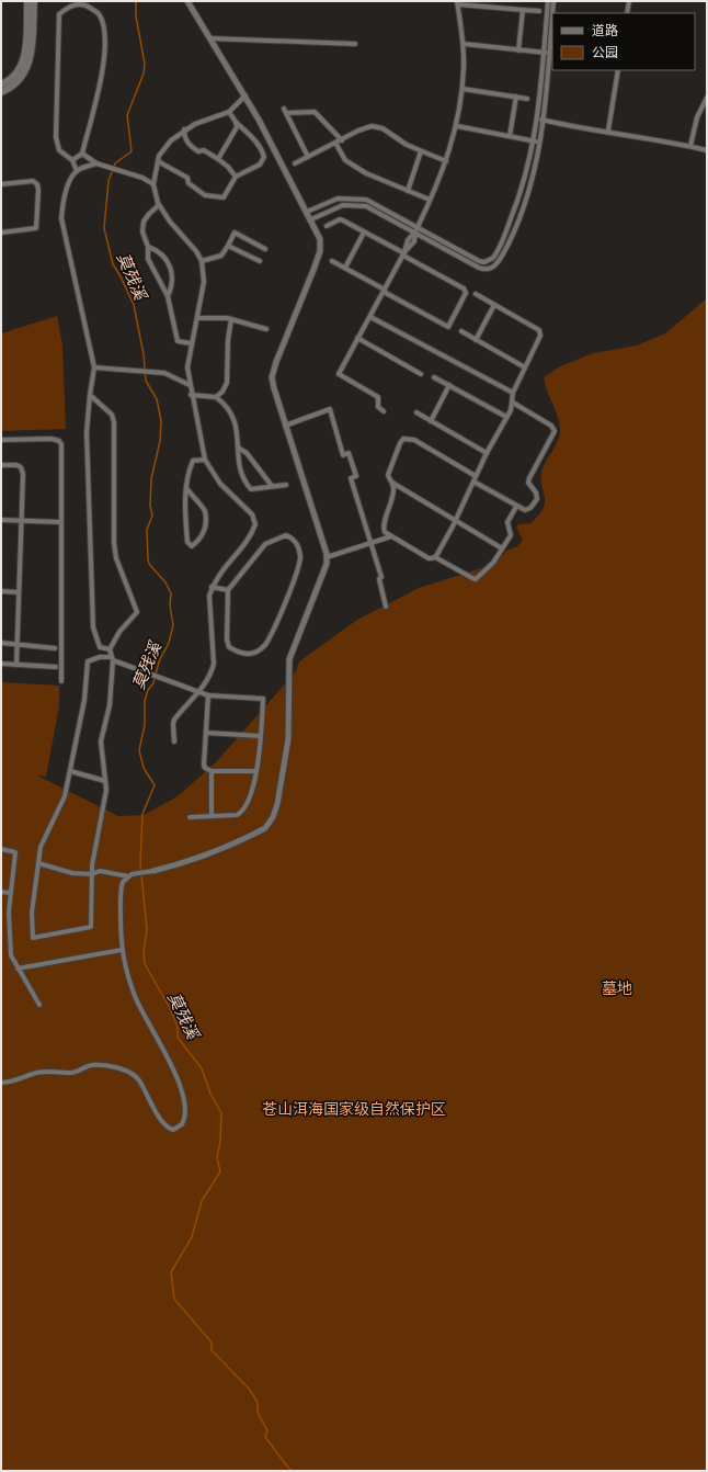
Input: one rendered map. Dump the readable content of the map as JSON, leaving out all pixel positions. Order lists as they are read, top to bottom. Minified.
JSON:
{"water":["莫残溪"],"parks":["墓地","苍山洱海国家级自然保护区"],"legend":["道路","公园"]}
